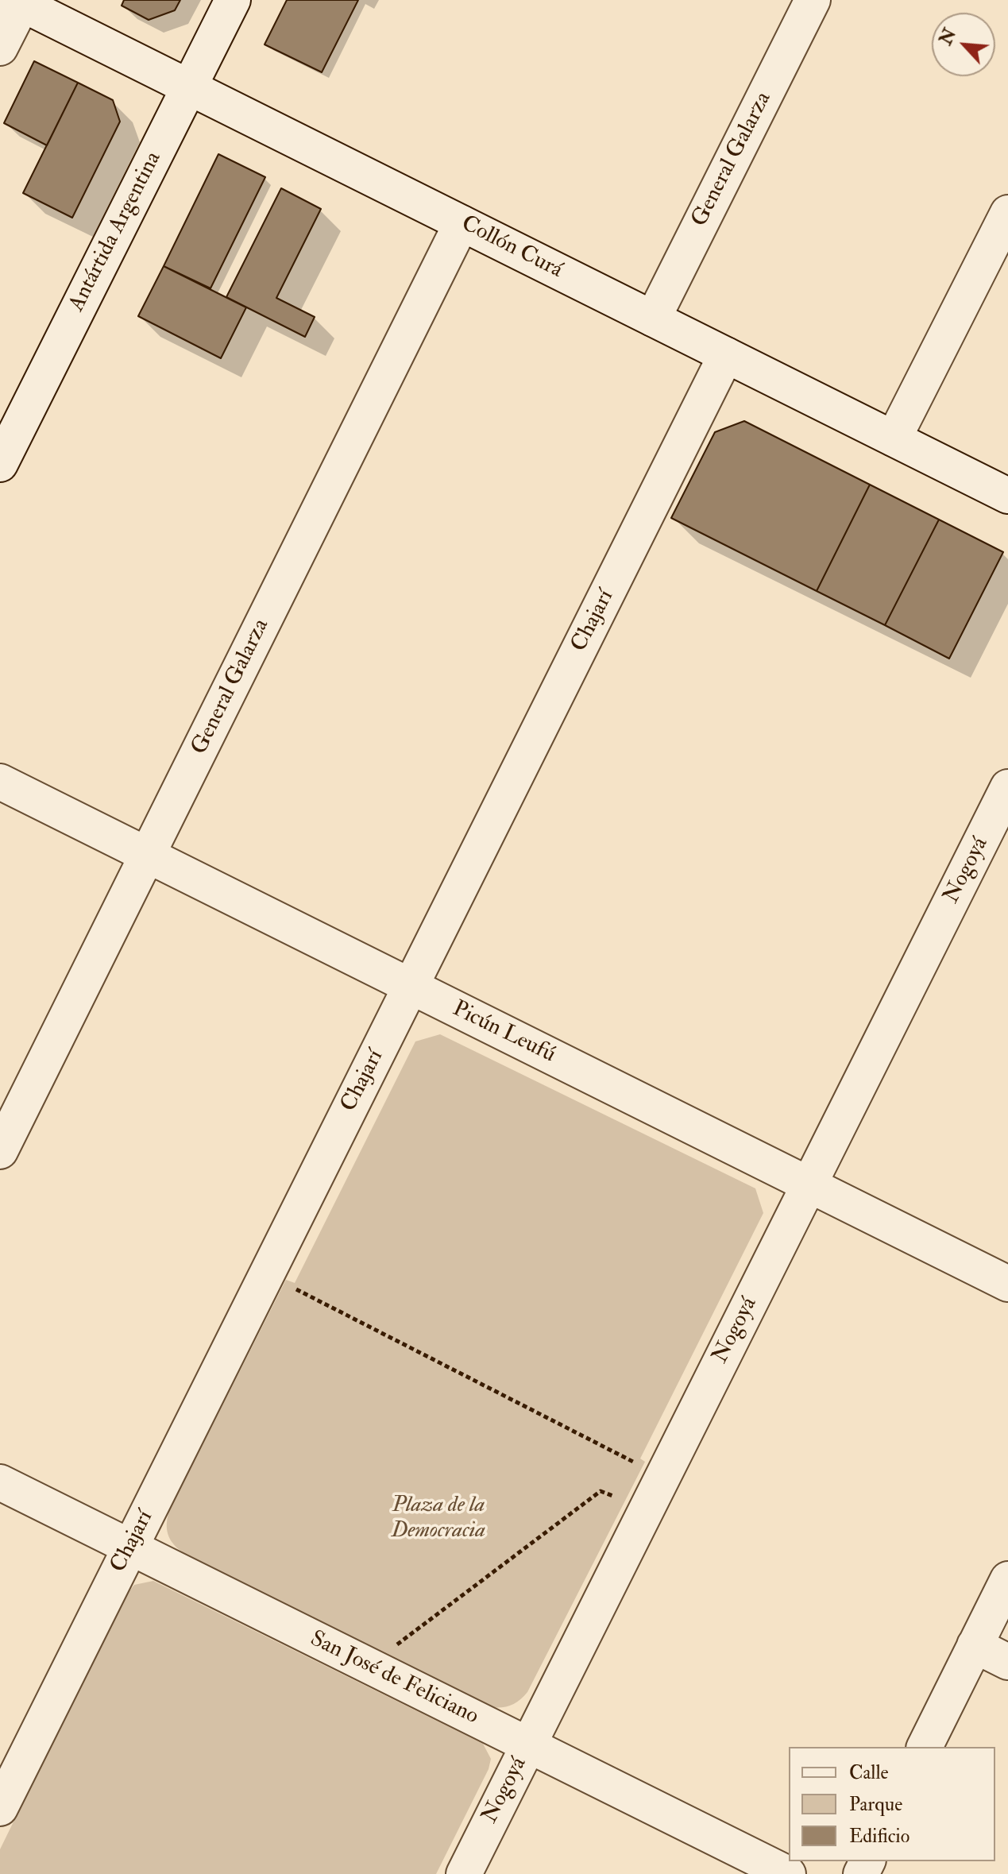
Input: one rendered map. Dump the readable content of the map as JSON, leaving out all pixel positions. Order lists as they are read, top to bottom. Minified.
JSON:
{"streets":{"street":["General Galarza","Antártida Argentina","Collón Curá","Chajarí","Nogoyá","Picún Leufú","San José de Feliciano"]},"crossings":[["General Galarza","Collón Curá"],["General Galarza","Picún Leufú"],["Antártida Argentina","Collón Curá"],["Collón Curá","Chajarí"],["Chajarí","Picún Leufú"],["Chajarí","San José de Feliciano"],["Nogoyá","Picún Leufú"],["Nogoyá","San José de Feliciano"]],"parks":["Plaza de la Democracia"],"legend":["Calle","Parque","Edificio"],"north":"top left"}
